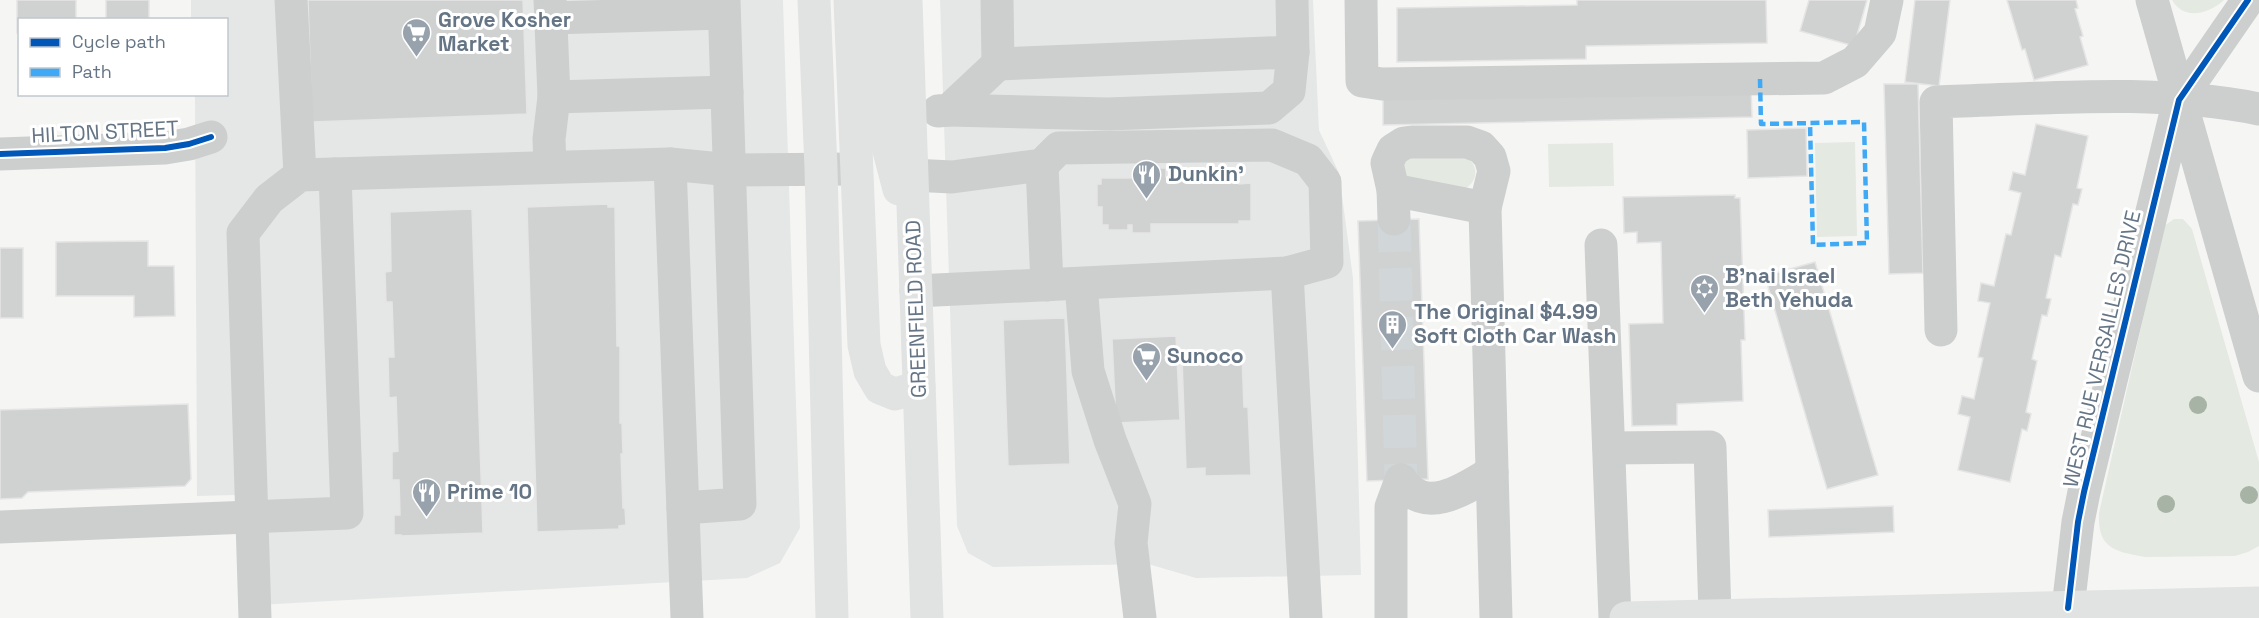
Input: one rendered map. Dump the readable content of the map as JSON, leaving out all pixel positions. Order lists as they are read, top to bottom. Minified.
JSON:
{"streets":{"main road":["GREENFIELD ROAD"],"street":["HILTON STREET","WEST RUE VERSAILLES DRIVE"]},"places":{"supermarket":["Grove Kosher Market","Sunoco"],"restaurant":["Dunkin'","Prime 10"],"synagogue":["B'nai Israel Beth Yehuda"],"building":["The Original $4.99 Soft Cloth Car Wash"]},"legend":["Cycle path","Path"]}
